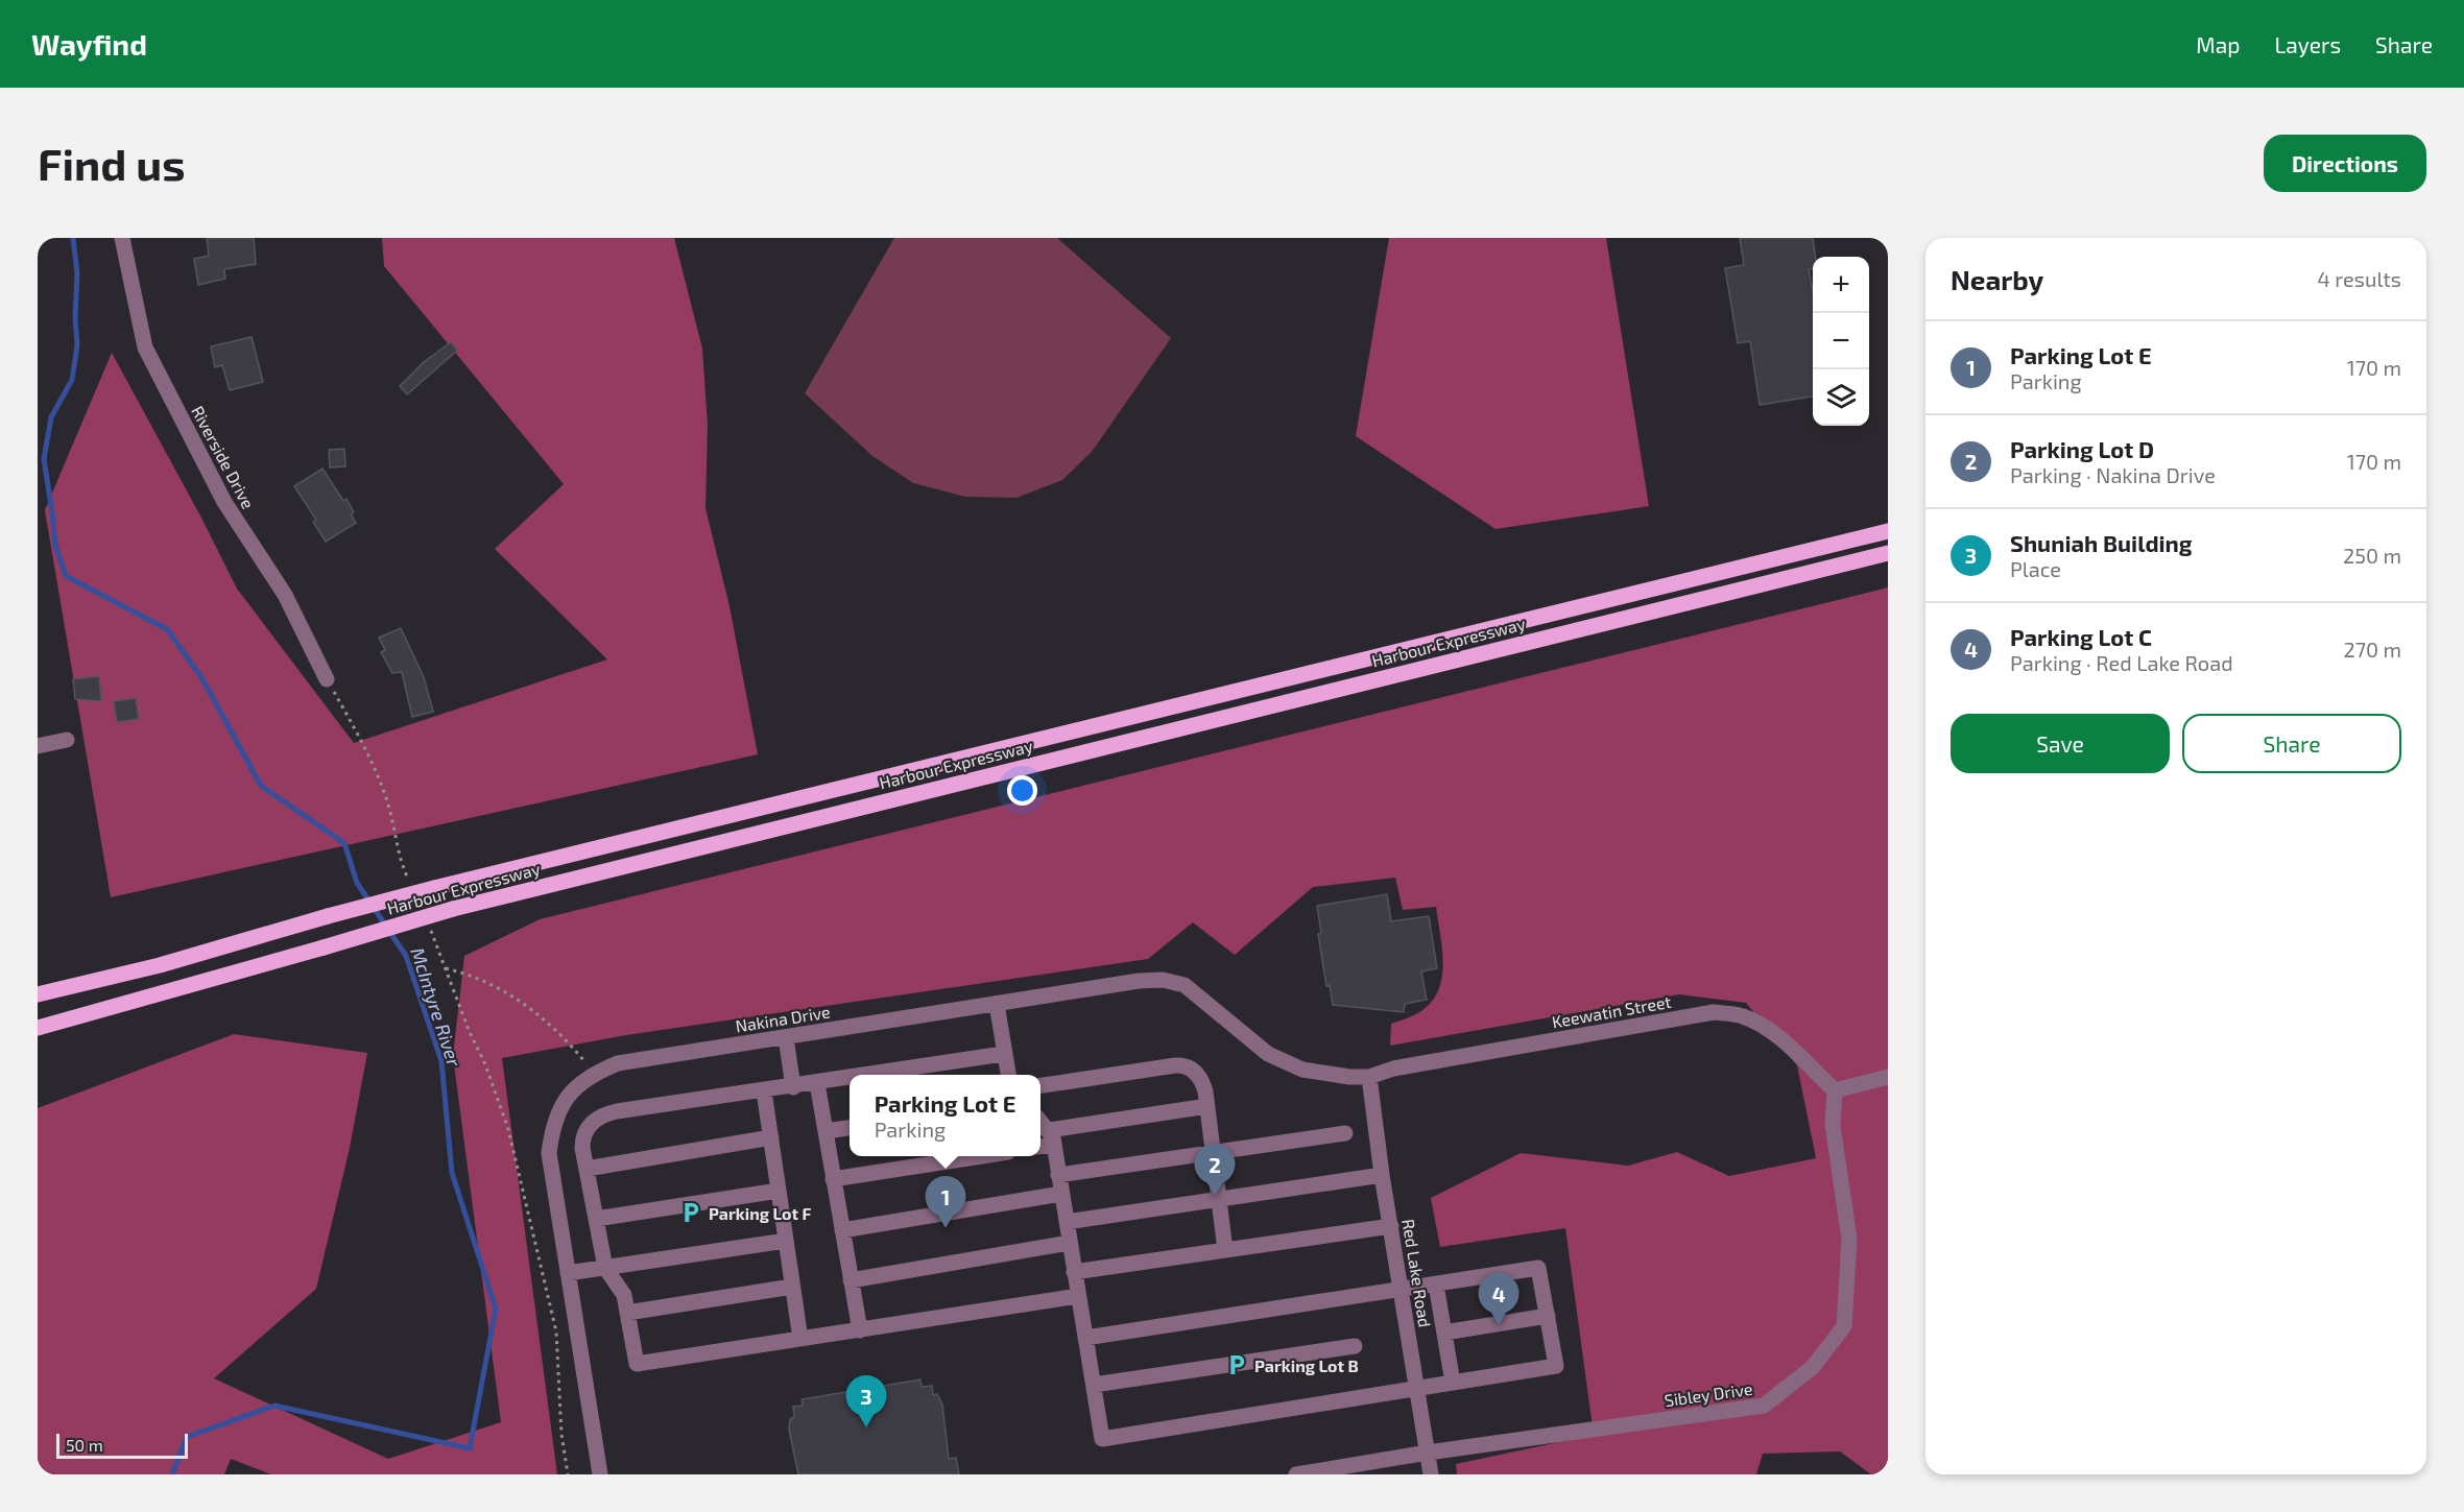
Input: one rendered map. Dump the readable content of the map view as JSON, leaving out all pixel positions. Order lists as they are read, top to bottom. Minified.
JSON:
{"streets":{"main road":["Harbour Expressway"],"street":["Riverside Drive","Keewatin Street","Nakina Drive","Red Lake Road","Sibley Drive"]},"crossings":[["Keewatin Street","Nakina Drive"],["Keewatin Street","Red Lake Road"],["Keewatin Street","Sibley Drive"],["Nakina Drive","Red Lake Road"],["Red Lake Road","Sibley Drive"]],"water":["McIntyre River"],"places":{"parking":["Parking Lot F","Parking Lot B"]},"scale_bar":"50 m","page":{"header":"Wayfind","nav":["Map","Layers","Share"],"buttons":["Directions",["Save","Share"]],"title":"Find us","heading":["Nearby","4 results"],"map_buttons":["+","−"],"list":[{"mark":"1","name":"Parking Lot E","note":"Parking","value":"170 m"},{"mark":"2","name":"Parking Lot D","note":"Parking · Nakina Drive","value":"170 m"},{"mark":"3","name":"Shuniah Building","note":"Place","value":"250 m"},{"mark":"4","name":"Parking Lot C","note":"Parking · Red Lake Road","value":"270 m"}],"popup":["Parking Lot E","Parking"],"pins":["2","1","4","3"],"scale":"50 m"}}
